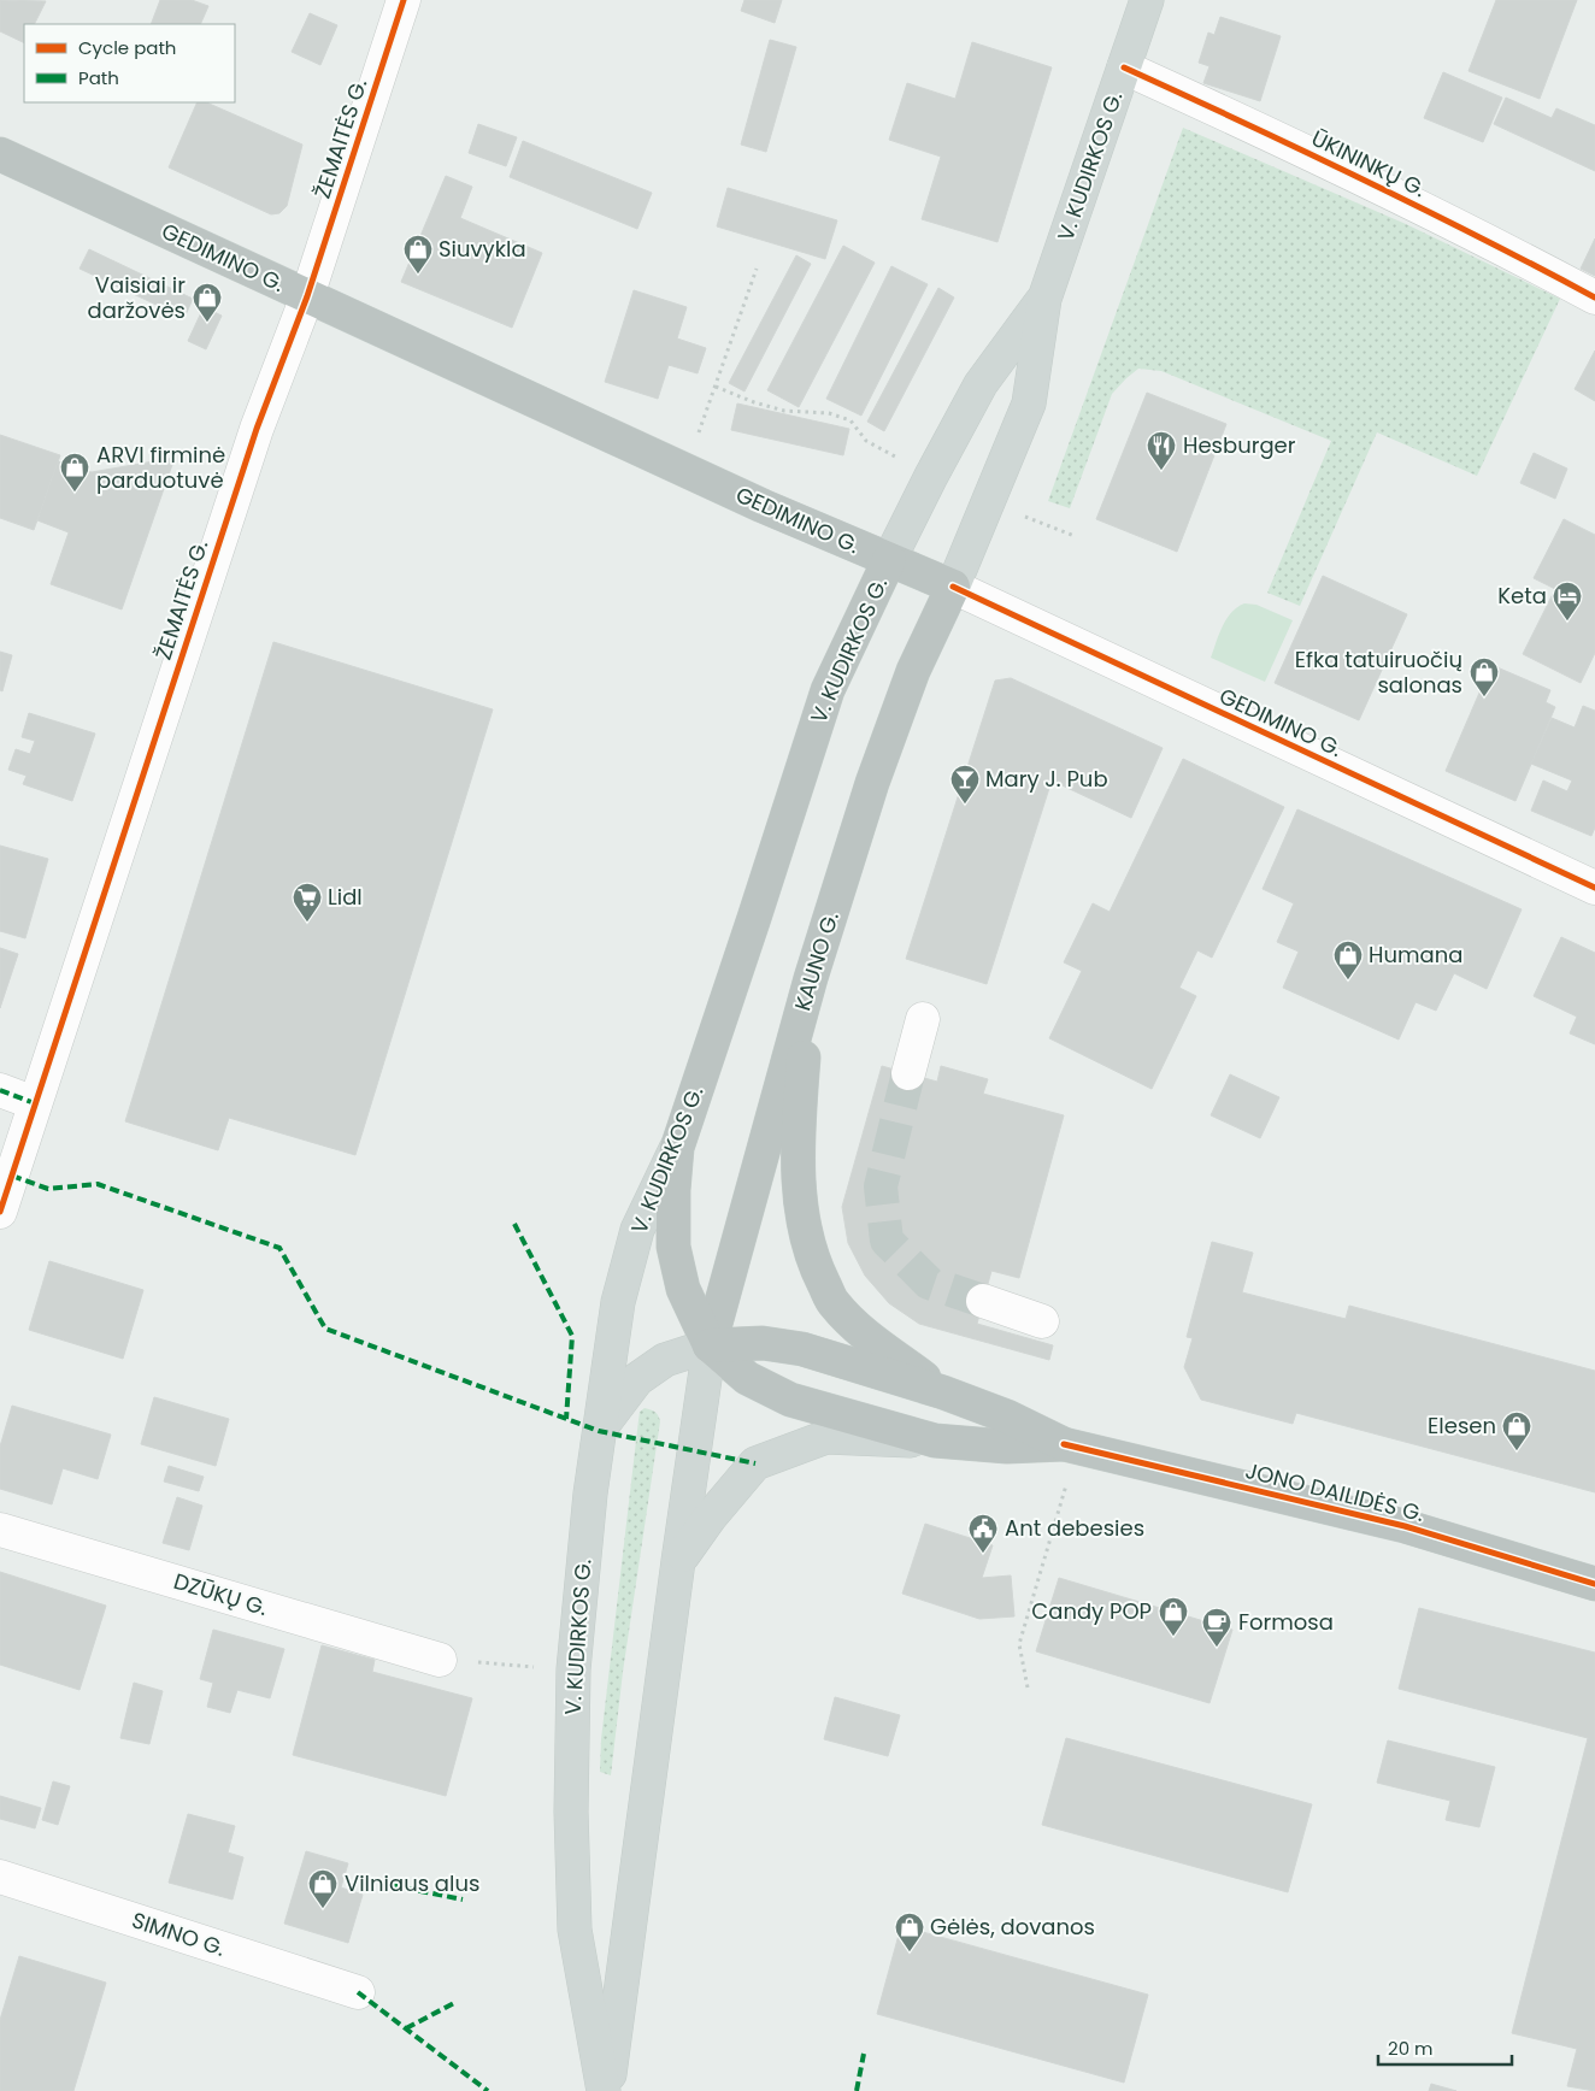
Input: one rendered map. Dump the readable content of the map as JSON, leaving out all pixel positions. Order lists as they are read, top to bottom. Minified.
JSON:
{"streets":{"highway":["V. KUDIRKOS G.","GEDIMINO G.","KAUNO G.","JONO DAILIDĖS G."],"street":["ŽEMAITĖS G.","ŪKININKŲ G.","DZŪKŲ G.","SIMNO G."]},"crossings":[["ŽEMAITĖS G.","GEDIMINO G."],["ŪKININKŲ G.","V. KUDIRKOS G."],["V. KUDIRKOS G.","GEDIMINO G."],["V. KUDIRKOS G.","KAUNO G."],["GEDIMINO G.","KAUNO G."]],"places":{"shop":["Siuvykla","Vaisiai ir daržovės","ARVI firminė parduotuvė","Efka tatuiruočių salonas","Humana","Elesen","Candy POP","Vilniaus alus","Gėlės, dovanos"],"restaurant":["Hesburger"],"hotel":["Keta"],"bar":["Mary J. Pub"],"supermarket":["Lidl"],"public building":["Ant debesies"],"cafe":["Formosa"]},"legend":["Cycle path","Path"],"scale_bar":"20 m"}
